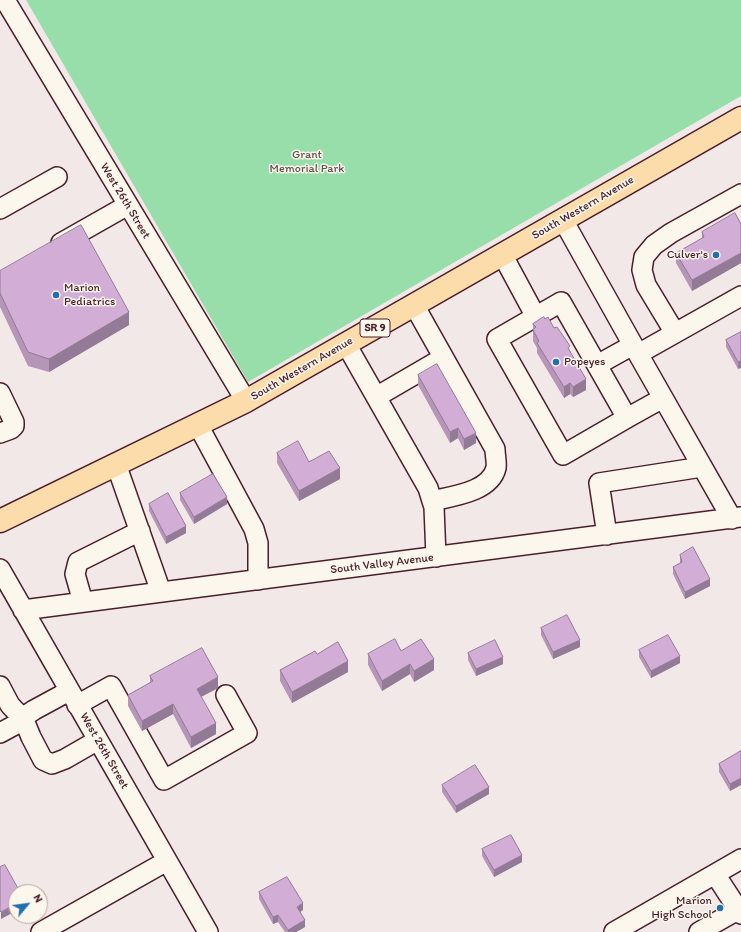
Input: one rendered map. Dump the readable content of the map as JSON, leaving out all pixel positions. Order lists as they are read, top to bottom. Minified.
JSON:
{"streets":{"highway":["South Western Avenue","SR 9"],"street":["West 26th Street","South Valley Avenue"]},"crossings":[["West 26th Street","South Western Avenue"],["West 26th Street","South Valley Avenue"]],"parks":["Grant Memorial Park"],"places":["Culver's","Marion Pediatrics","Popeyes","Marion High School"],"north":"top right"}
